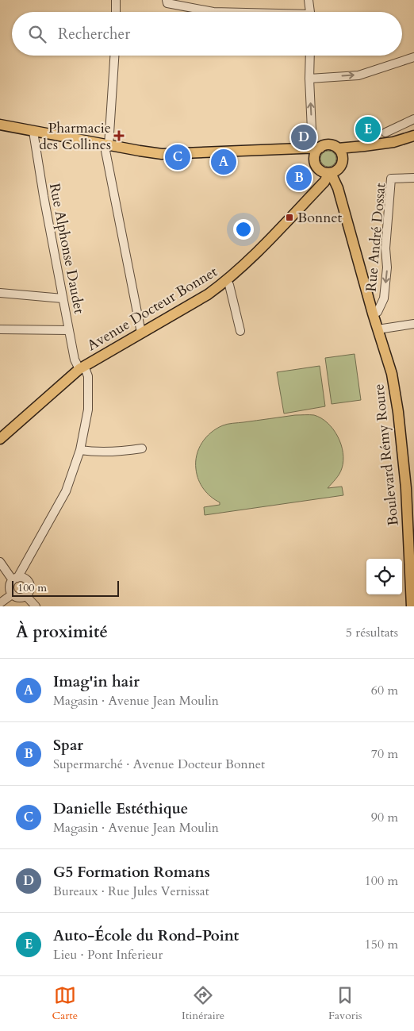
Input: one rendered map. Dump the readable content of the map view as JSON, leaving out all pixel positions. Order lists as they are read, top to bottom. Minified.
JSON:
{"streets":{"main road":["Avenue Docteur Bonnet","Boulevard Rémy Roure"],"street":["Rue André Dossat","Rue Alphonse Daudet"]},"crossings":[["Rue André Dossat","Boulevard Rémy Roure"],["Rue Alphonse Daudet","Avenue Docteur Bonnet"],["Avenue Docteur Bonnet","Boulevard Rémy Roure"]],"one_way":["Rue André Dossat"],"places":{"health":["Pharmacie des Collines"],"transit":["Bonnet"]},"scale_bar":"100 m","page":{"search":"Rechercher","pins":["E","D","C","A","B"],"scale":"100 m","heading":["À proximité","5 résultats"],"list":[{"mark":"A","name":"Imag'in hair","note":"Magasin · Avenue Jean Moulin","value":"60 m"},{"mark":"B","name":"Spar","note":"Supermarché · Avenue Docteur Bonnet","value":"70 m"},{"mark":"C","name":"Danielle Estéthique","note":"Magasin · Avenue Jean Moulin","value":"90 m"},{"mark":"D","name":"G5 Formation Romans","note":"Bureaux · Rue Jules Vernissat","value":"100 m"},{"mark":"E","name":"Auto-École du Rond-Point","note":"Lieu · Pont Inferieur","value":"150 m"}],"nav":["Carte","Itinéraire","Favoris"]}}
